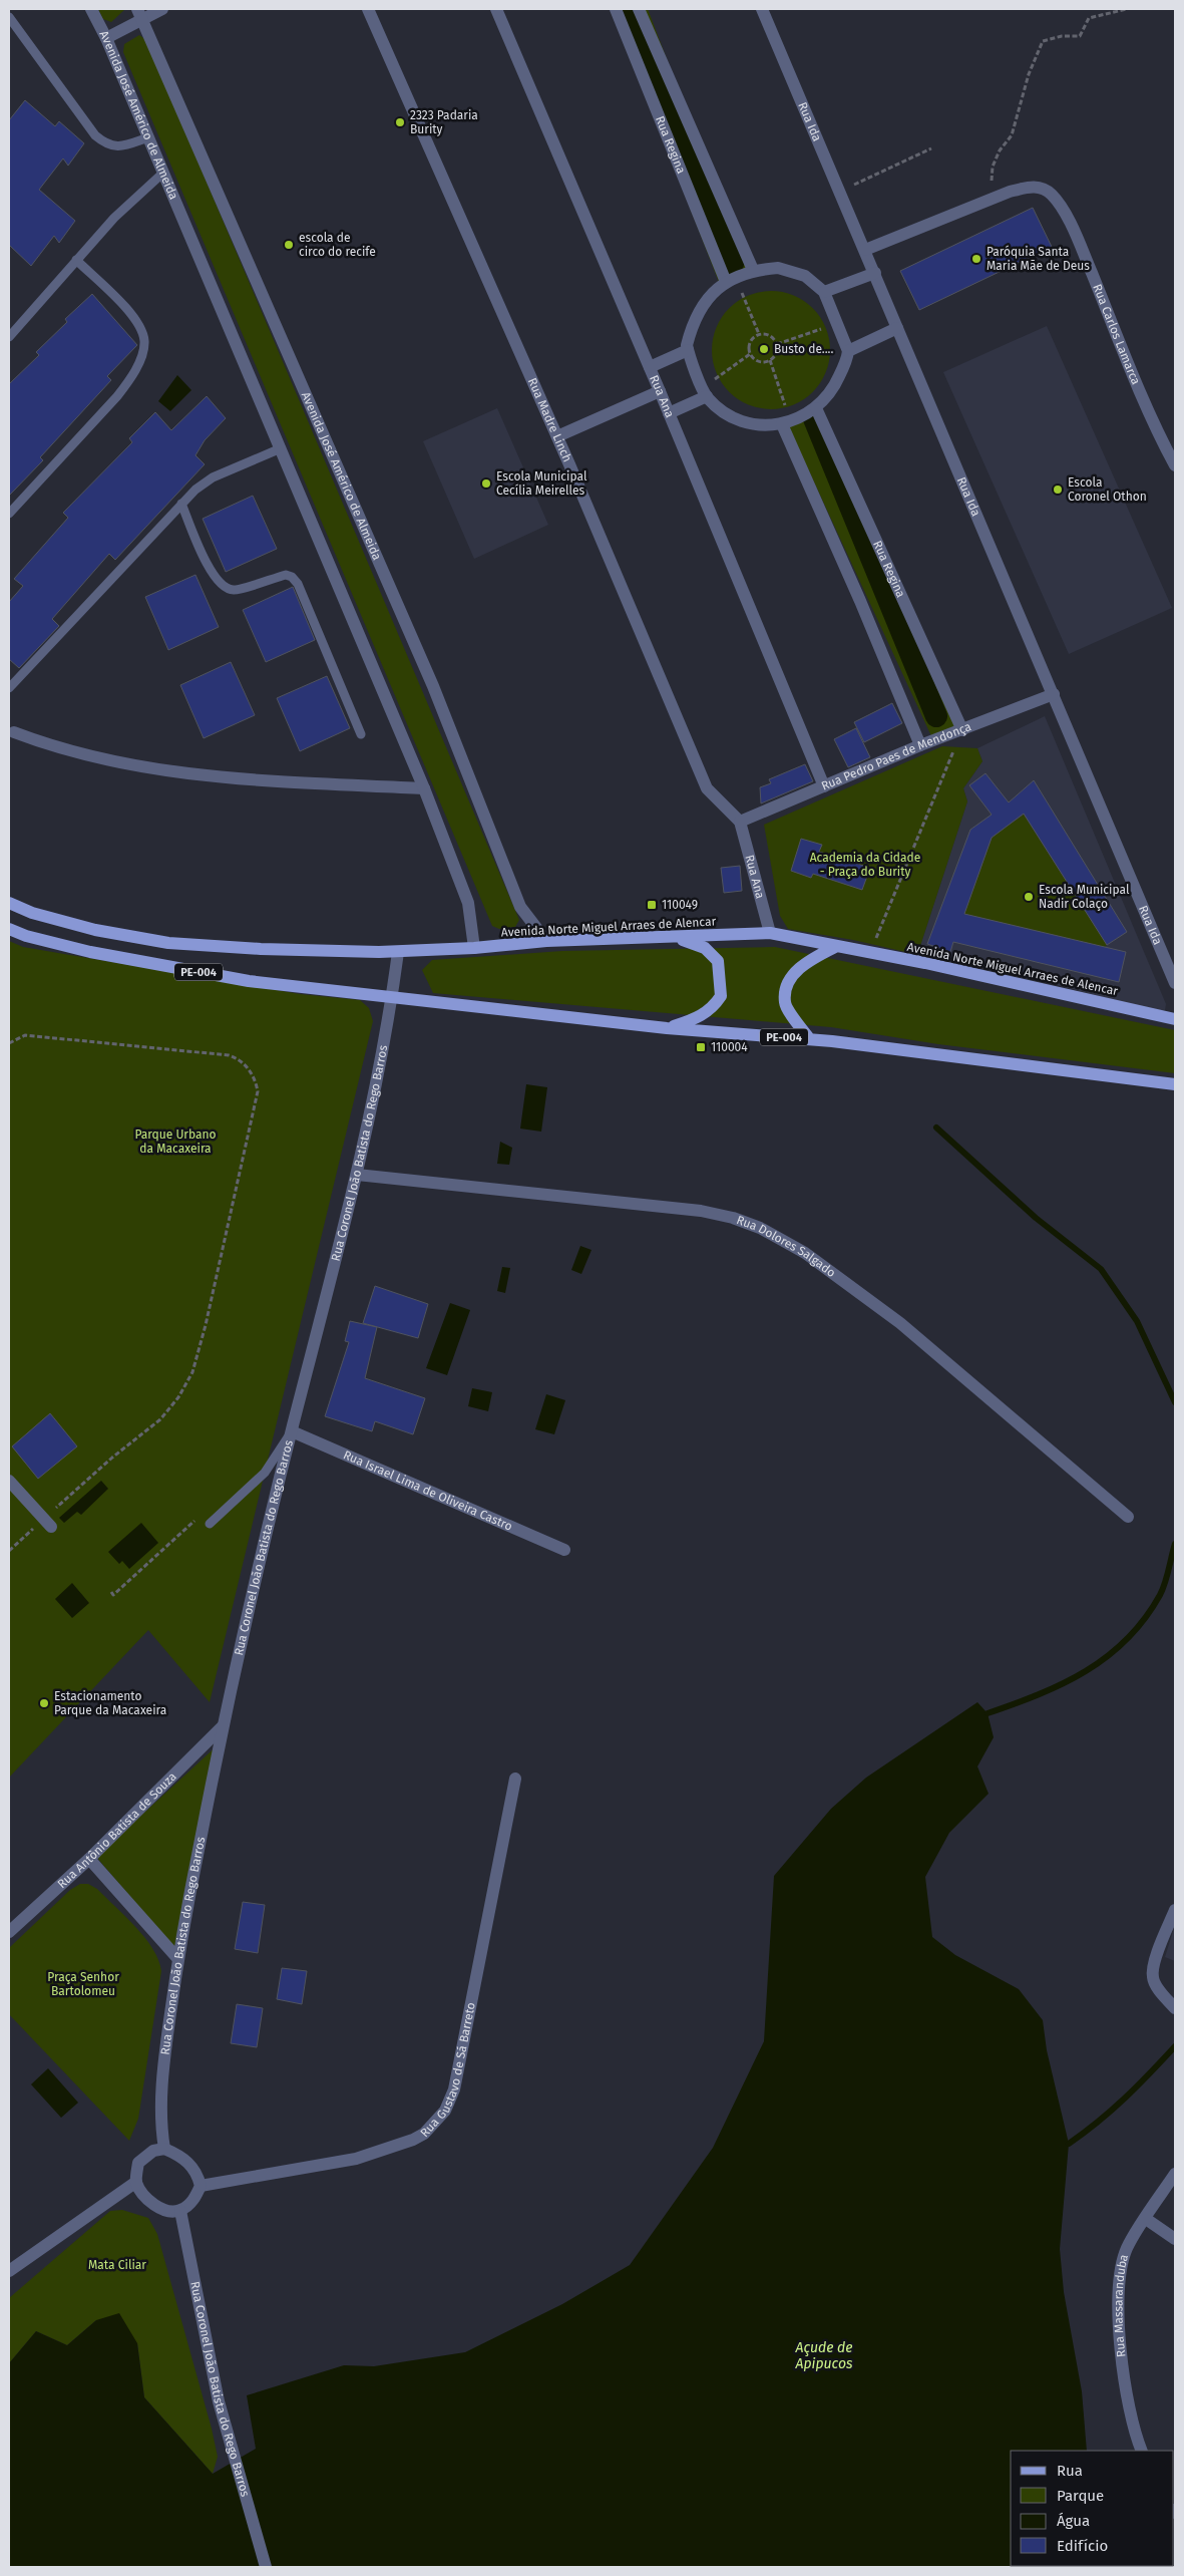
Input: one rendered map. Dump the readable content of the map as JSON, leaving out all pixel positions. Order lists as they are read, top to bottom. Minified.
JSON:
{"streets":{"main road":["Avenida Norte Miguel Arraes de Alencar","PE-004"],"street":["Avenida José Américo de Almeida","Rua Ida","Rua Regina","Rua Carlos Lamarca","Rua Ana","Rua Madre Linch","Rua Pedro Paes de Mendonça","Rua Coronel João Batista do Rego Barros","Rua Dolores Salgado","Rua Israel Lima de Oliveira Castro","Rua Antônio Batista de Souza","Rua Gustavo de Sá Barreto","Rua Massaranduba"]},"crossings":[["Avenida José Américo de Almeida","Avenida Norte Miguel Arraes de Alencar"],["Rua Ida","Rua Carlos Lamarca"],["Rua Ida","Rua Pedro Paes de Mendonça"],["Rua Regina","Rua Pedro Paes de Mendonça"],["Rua Ana","Rua Madre Linch"],["Rua Ana","Rua Pedro Paes de Mendonça"],["Rua Ana","Avenida Norte Miguel Arraes de Alencar"],["Rua Madre Linch","Rua Pedro Paes de Mendonça"],["Avenida Norte Miguel Arraes de Alencar","Rua Coronel João Batista do Rego Barros"],["PE-004","Rua Coronel João Batista do Rego Barros"],["Rua Coronel João Batista do Rego Barros","Rua Dolores Salgado"],["Rua Coronel João Batista do Rego Barros","Rua Israel Lima de Oliveira Castro"],["Rua Coronel João Batista do Rego Barros","Rua Antônio Batista de Souza"],["Rua Coronel João Batista do Rego Barros","Rua Gustavo de Sá Barreto"]],"water":["Açude de Apipucos"],"parks":["Academia da Cidade - Praça do Burity","Parque Urbano da Macaxeira","Praça Senhor Bartolomeu","Mata Ciliar"],"places":{"other":["2323 Padaria Burity","escola de circo do recife","Paróquia Santa Maria Mãe de Deus","Busto de....","Escola Municipal Cecília Meirelles","Escola Coronel Othon","Escola Municipal Nadir Colaço","Estacionamento Parque da Macaxeira"],"transit":["110049","110004"]},"legend":["Rua","Parque","Água","Edifício"]}
